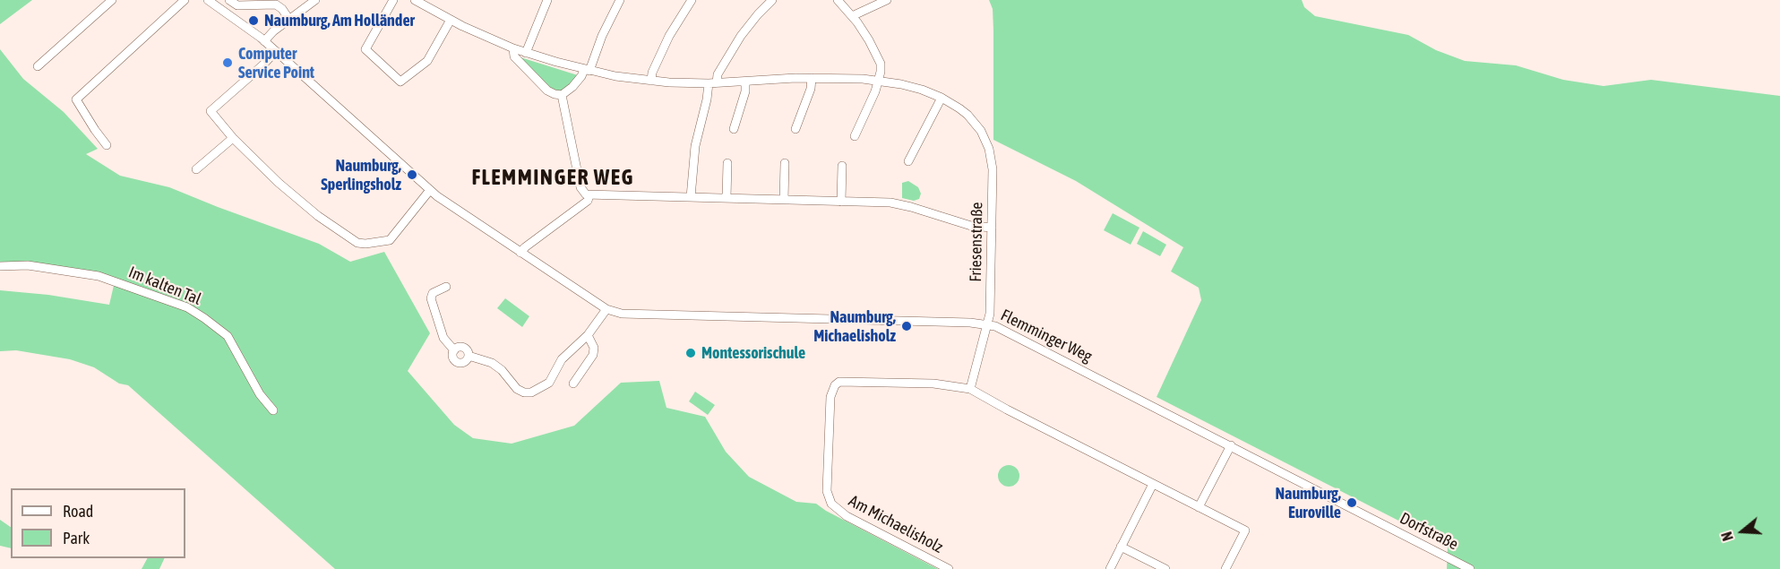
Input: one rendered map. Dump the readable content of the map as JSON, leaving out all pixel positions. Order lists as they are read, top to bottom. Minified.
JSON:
{"streets":{"street":["Friesenstraße","Im kalten Tal","Flemminger Weg","Am Michaelisholz","Dorfstraße"]},"crossings":[["Friesenstraße","Flemminger Weg"],["Flemminger Weg","Dorfstraße"]],"districts":["FLEMMINGER WEG"],"places":["Naumburg, Am Holländer","Computer Service Point","Naumburg, Sperlingsholz","Naumburg, Michaelisholz","Montessorischule","Naumburg, Euroville"],"legend":["Road","Park"],"north":"left"}
